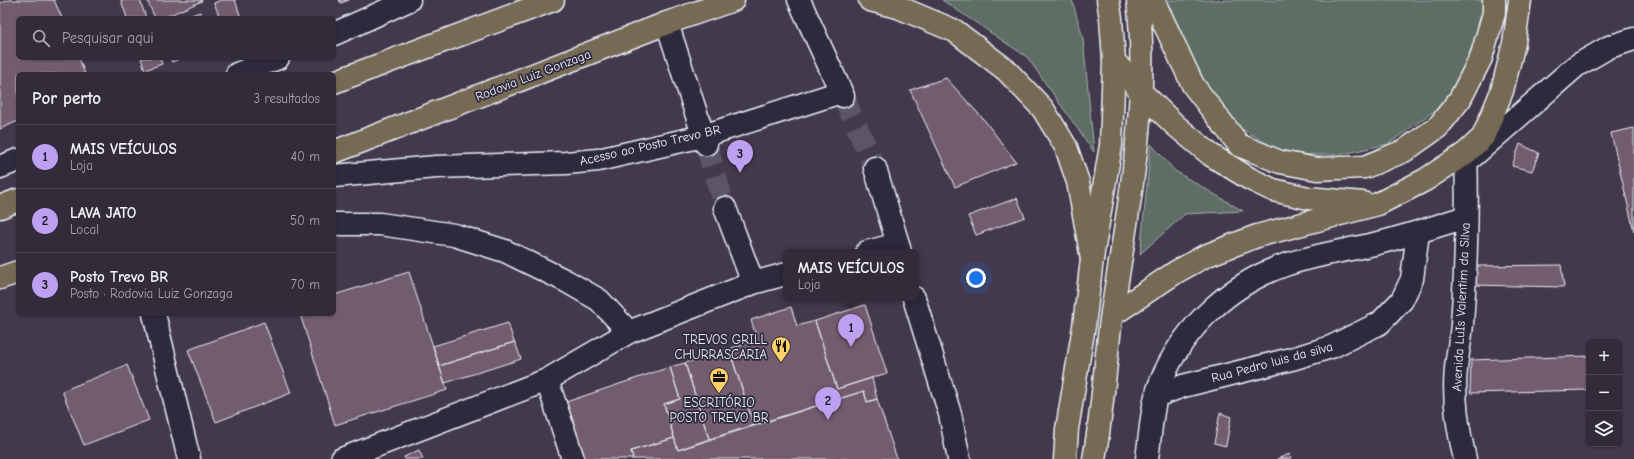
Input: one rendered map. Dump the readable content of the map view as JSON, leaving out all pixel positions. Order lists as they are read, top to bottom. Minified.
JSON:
{"streets":{"main road":["Rodovia Luiz Gonzaga"],"street":["Acesso ao Posto Trevo BR","Avenida LuIs Valentim da Silva","Rua Pedro luis da silva"]},"places":{"restaurant":["TREVOS GRILL CHURRASCARIA"],"office":["ESCRITÓRIO POSTO TREVO BR"]},"page":{"search":"Pesquisar aqui","heading":["Por perto","3 resultados"],"list":[{"mark":"1","name":"MAIS VEÍCULOS","note":"Loja","value":"40 m"},{"mark":"2","name":"LAVA JATO","note":"Local","value":"50 m"},{"mark":"3","name":"Posto Trevo BR","note":"Posto · Rodovia Luiz Gonzaga","value":"70 m"}],"pins":["3","1","2"],"popup":["MAIS VEÍCULOS","Loja"],"map_buttons":["+","−"]}}
